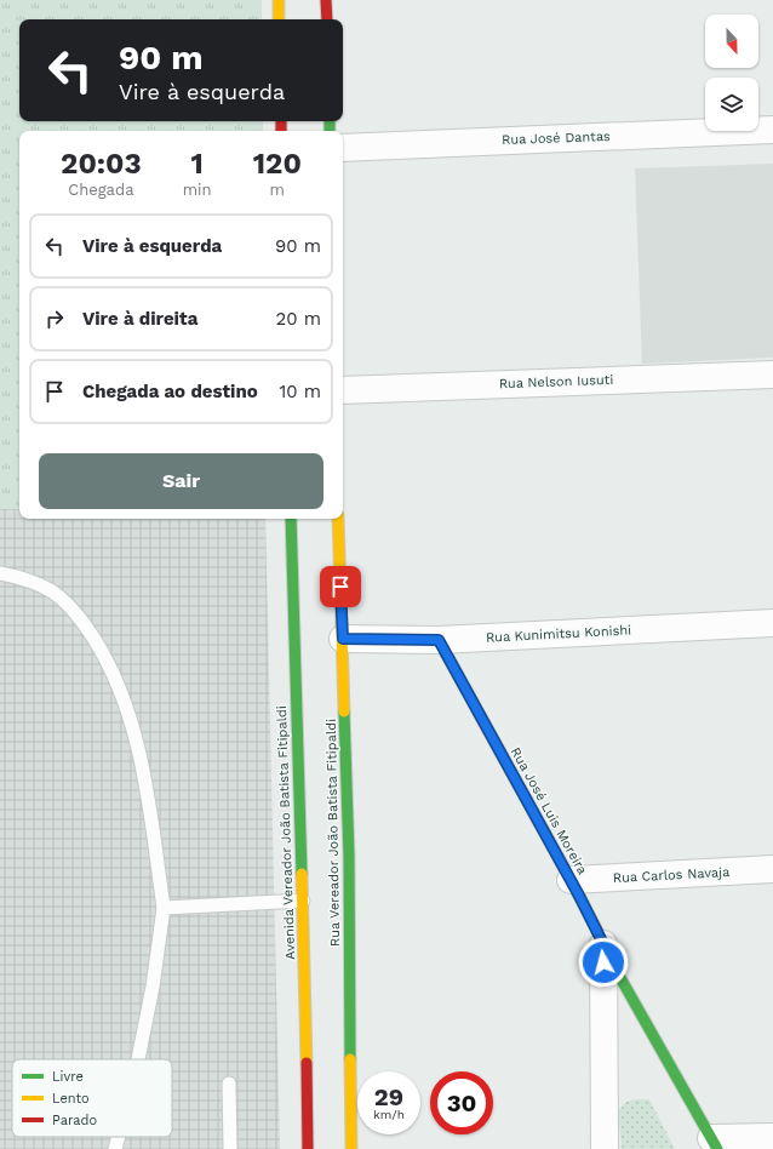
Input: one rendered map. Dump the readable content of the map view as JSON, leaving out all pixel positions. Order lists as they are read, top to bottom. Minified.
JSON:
{"streets":{"main road":["Rua José Luis Moreira","Avenida Vereador João Batista Fitipaldi","Rua Vereador João Batista Fitipaldi"],"street":["Rua José Dantas","Rua Nelson Iusuti","Rua Kunimitsu Konishi","Rua Carlos Navaja"]},"crossings":[["Rua Kunimitsu Konishi","Rua José Luis Moreira"],["Rua Kunimitsu Konishi","Rua Vereador João Batista Fitipaldi"],["Rua José Luis Moreira","Rua Carlos Navaja"]],"legend":["Livre","Lento","Parado"],"north":"bottom","page":{"turn":["90 m","Vire à esquerda"],"eta":["20:03","Chegada","1","min","120","m"],"list":[{"name":"Vire à esquerda","value":"90 m"},{"name":"Vire à direita","value":"20 m"},{"name":"Chegada ao destino","value":"10 m"}],"buttons":"Sair","speed":"29 km/h","limit":"30"}}
